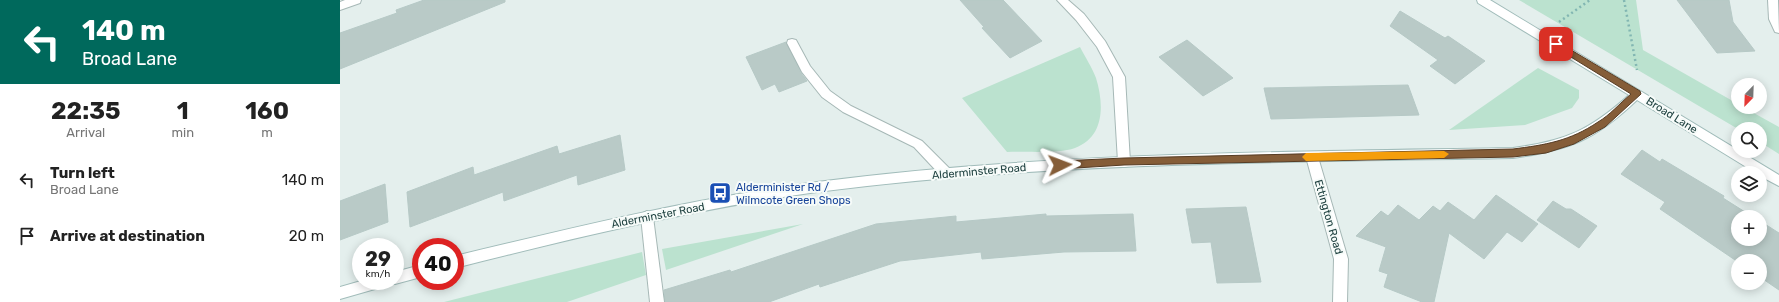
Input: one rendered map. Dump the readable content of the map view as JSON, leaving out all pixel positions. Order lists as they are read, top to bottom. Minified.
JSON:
{"streets":{"street":["Broad Lane","Alderminster Road","Ettington Road"]},"crossings":[["Broad Lane","Alderminster Road"],["Alderminster Road","Ettington Road"]],"places":{"bus stop":["Alderminister Rd / Wilmcote Green Shops"]},"north":"bottom left","page":{"turn":["140 m","Broad Lane"],"map_buttons":["+","−"],"eta":["22:35","Arrival","1","min","160","m"],"list":[{"name":"Turn left","note":"Broad Lane","value":"140 m"},{"name":"Arrive at destination","value":"20 m"}],"speed":"29 km/h","limit":"40"}}
